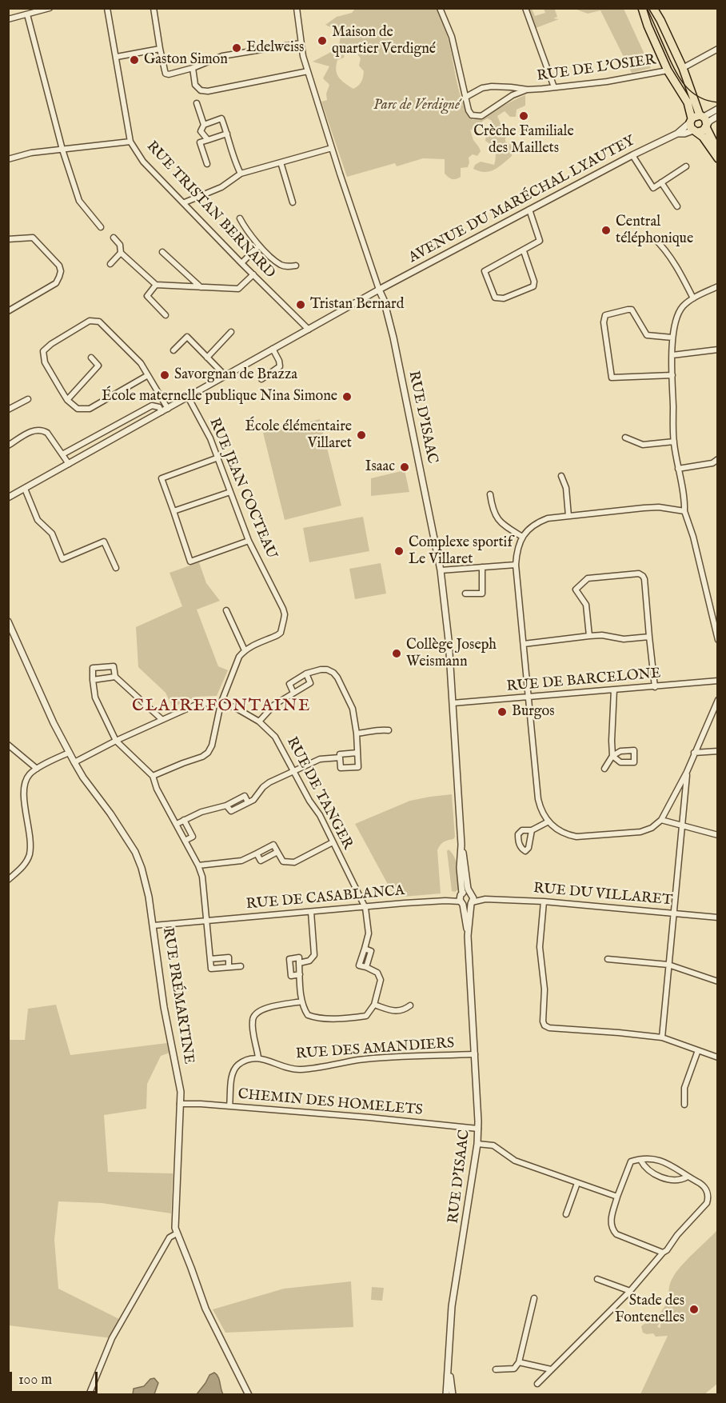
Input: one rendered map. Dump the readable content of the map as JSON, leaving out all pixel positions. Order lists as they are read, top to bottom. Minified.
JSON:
{"streets":{"street":["RUE DE L'OSIER","AVENUE DU MARÉCHAL LYAUTEY","RUE TRISTAN BERNARD","RUE D'ISAAC","RUE JEAN COCTEAU","RUE DE BARCELONE","RUE DE TANGER","RUE DU VILLARET","RUE DE CASABLANCA","RUE PRÉMARTINE","RUE DES AMANDIERS","CHEMIN DES HOMELETS"]},"crossings":[["AVENUE DU MARÉCHAL LYAUTEY","RUE TRISTAN BERNARD"],["AVENUE DU MARÉCHAL LYAUTEY","RUE D'ISAAC"],["AVENUE DU MARÉCHAL LYAUTEY","RUE JEAN COCTEAU"],["RUE D'ISAAC","RUE DE BARCELONE"],["RUE D'ISAAC","RUE DU VILLARET"],["RUE D'ISAAC","RUE DE CASABLANCA"],["RUE D'ISAAC","RUE DES AMANDIERS"],["RUE D'ISAAC","CHEMIN DES HOMELETS"],["RUE DE TANGER","RUE DE CASABLANCA"],["RUE DE TANGER","RUE PRÉMARTINE"],["RUE DE CASABLANCA","RUE PRÉMARTINE"],["RUE PRÉMARTINE","CHEMIN DES HOMELETS"]],"districts":["CLAIREFONTAINE"],"parks":["Parc de Verdigné"],"places":["Maison de quartier Verdigné","Edelweiss","Gaston Simon","Crèche Familiale des Maillets","Central téléphonique","Tristan Bernard","Savorgnan de Brazza","École maternelle publique Nina Simone","École élémentaire Villaret","Isaac","Complexe sportif Le Villaret","Collège Joseph Weismann","Burgos","Stade des Fontenelles"],"scale_bar":"100 m"}
